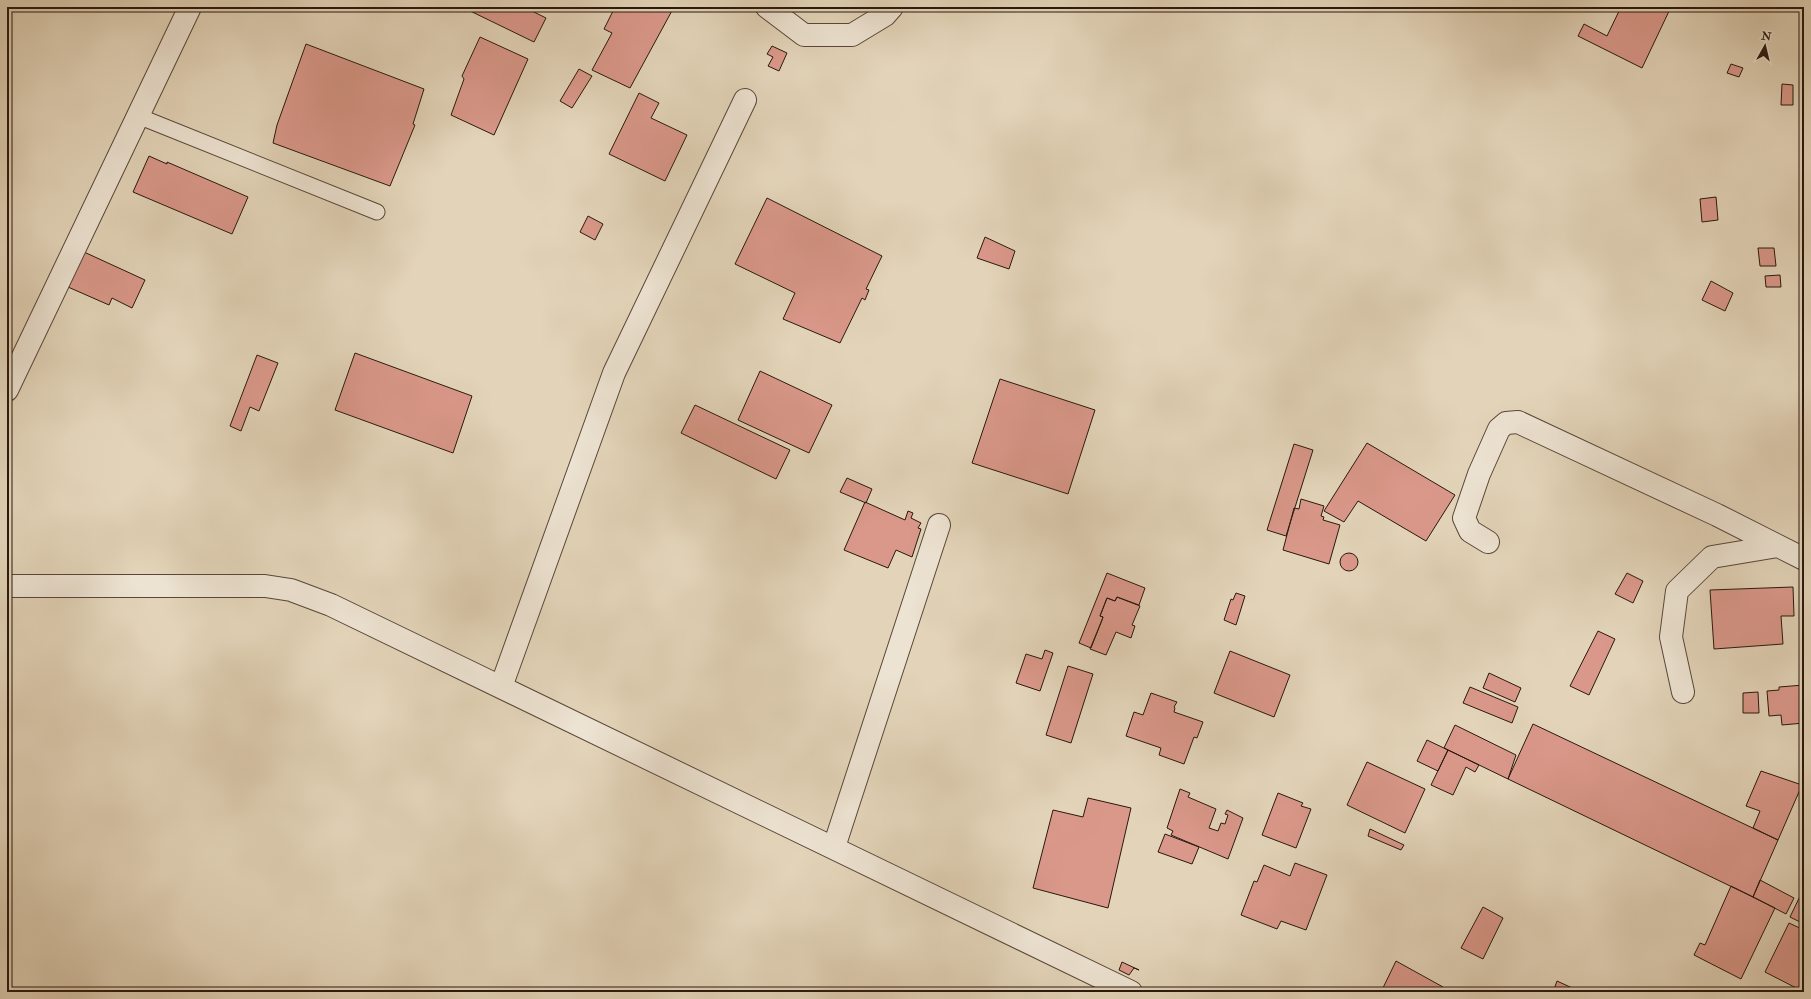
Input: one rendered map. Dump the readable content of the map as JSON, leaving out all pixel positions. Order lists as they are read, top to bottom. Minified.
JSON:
{"north":"top"}
